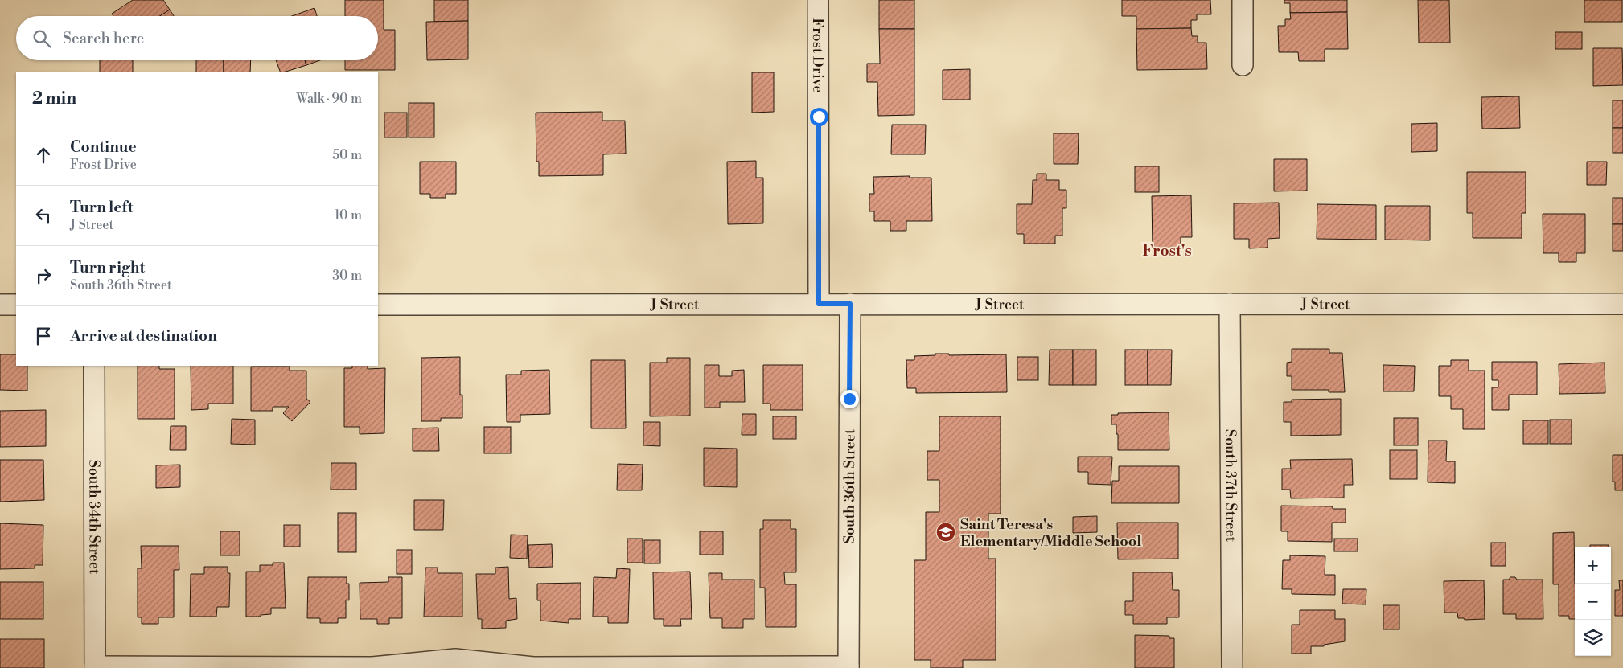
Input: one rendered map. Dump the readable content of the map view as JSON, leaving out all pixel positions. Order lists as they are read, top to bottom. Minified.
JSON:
{"streets":{"street":["Frost Drive","J Street","South 36th Street","South 37th Street","South 34th Street"]},"crossings":[["Frost Drive","J Street"],["J Street","South 36th Street"],["J Street","South 37th Street"]],"districts":["Frost's"],"places":{"school or university":["Saint Teresa's Elementary/Middle School"]},"page":{"search":"Search here","heading":["2 min","Walk · 90 m"],"list":[["Continue","Frost Drive","50 m"],["Turn left","J Street","10 m"],["Turn right","South 36th Street","30 m"],"Arrive at destination"],"map_buttons":["+","−"]}}
